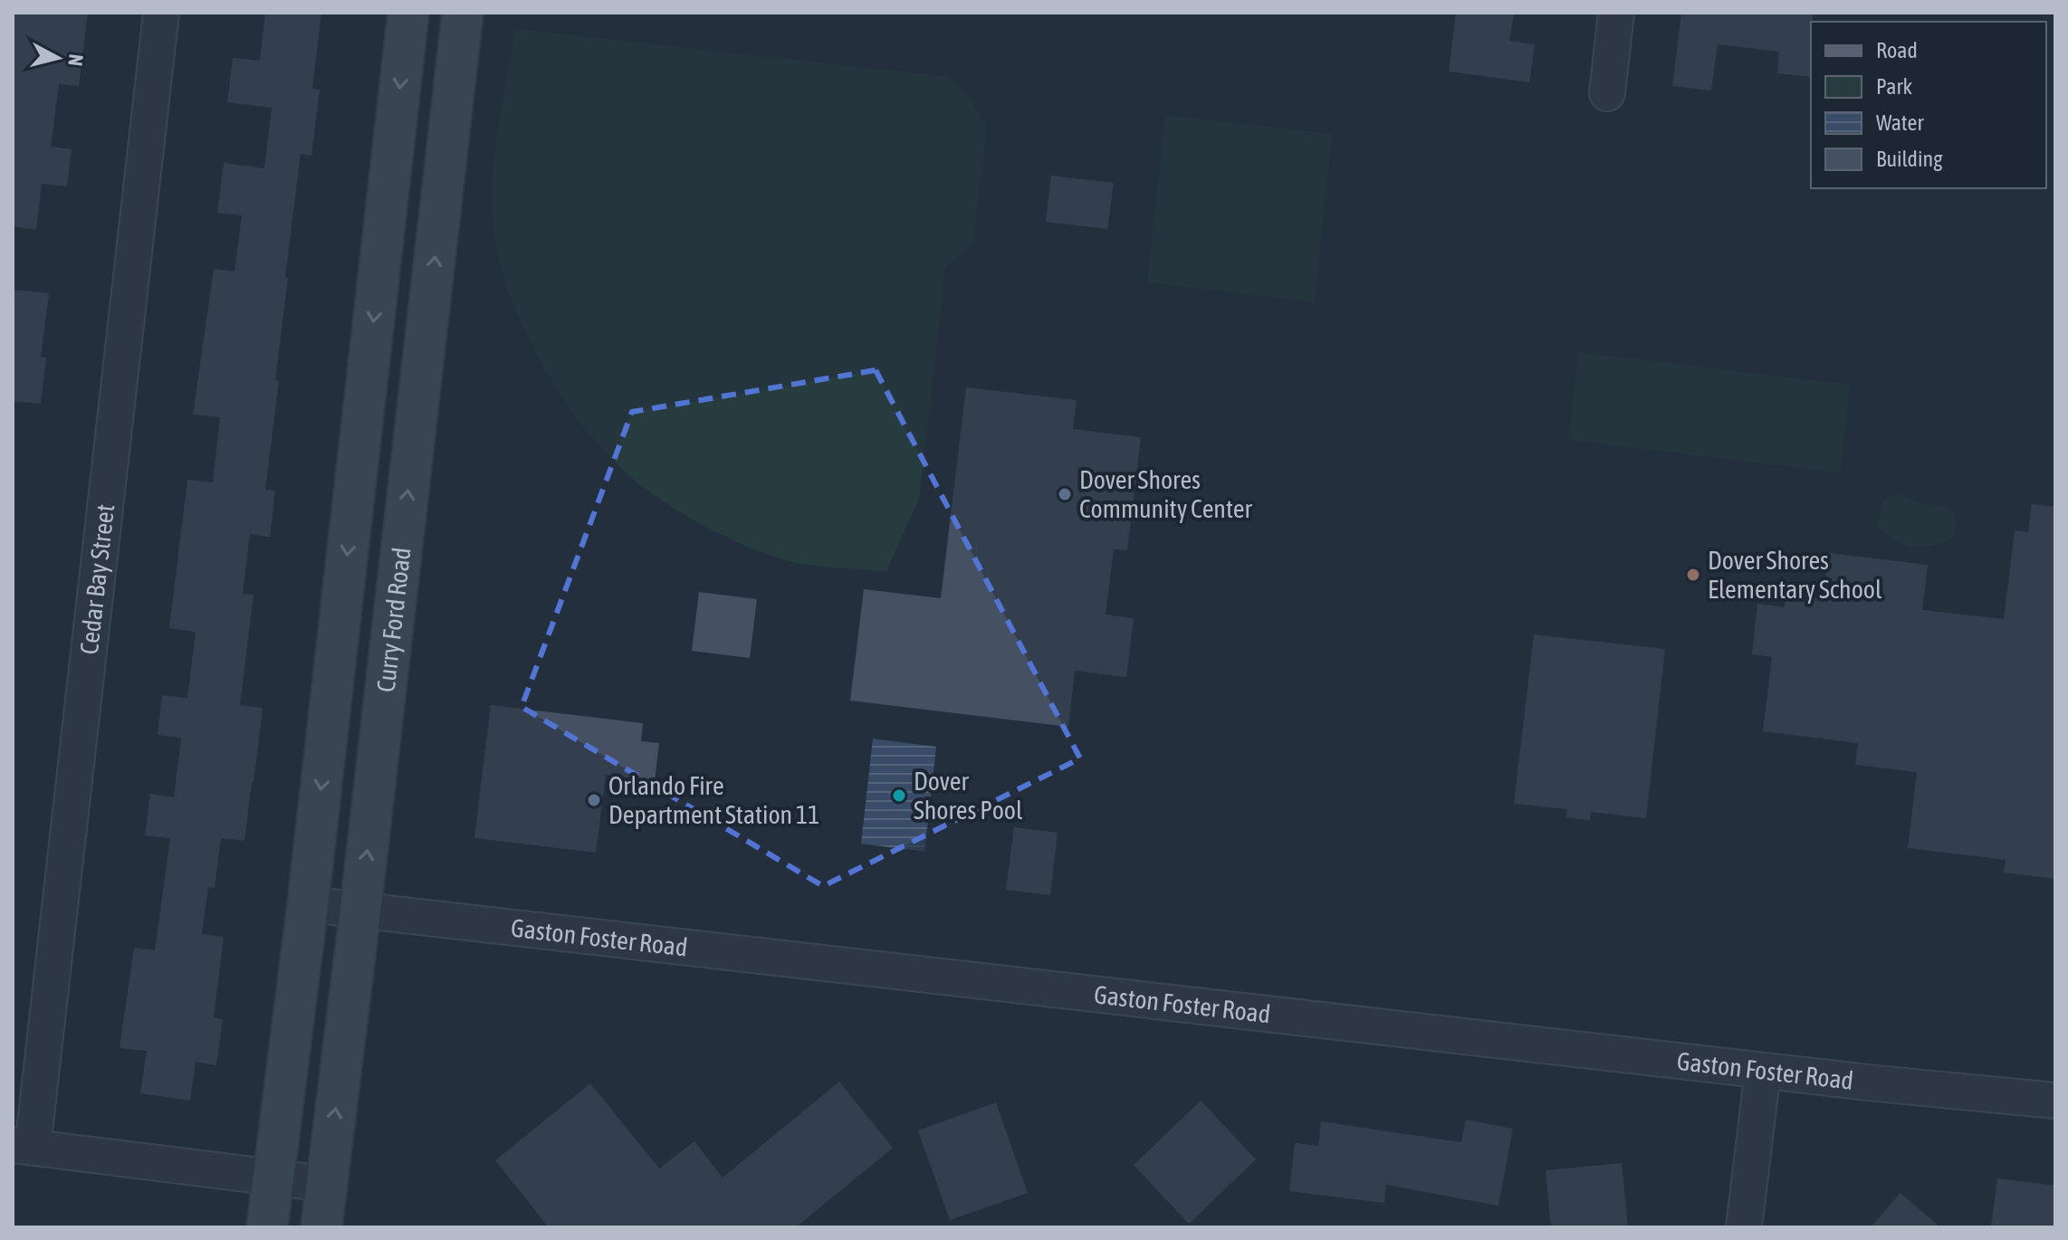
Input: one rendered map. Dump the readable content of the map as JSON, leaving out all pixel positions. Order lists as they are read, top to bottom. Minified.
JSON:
{"streets":{"main road":["Curry Ford Road"],"street":["Cedar Bay Street","Gaston Foster Road"]},"crossings":[["Curry Ford Road","Gaston Foster Road"]],"places":["Dover Shores Community Center","Dover Shores Elementary School","Dover Shores Pool","Orlando Fire Department Station 11"],"legend":["Road","Park","Water","Building"],"north":"right"}
